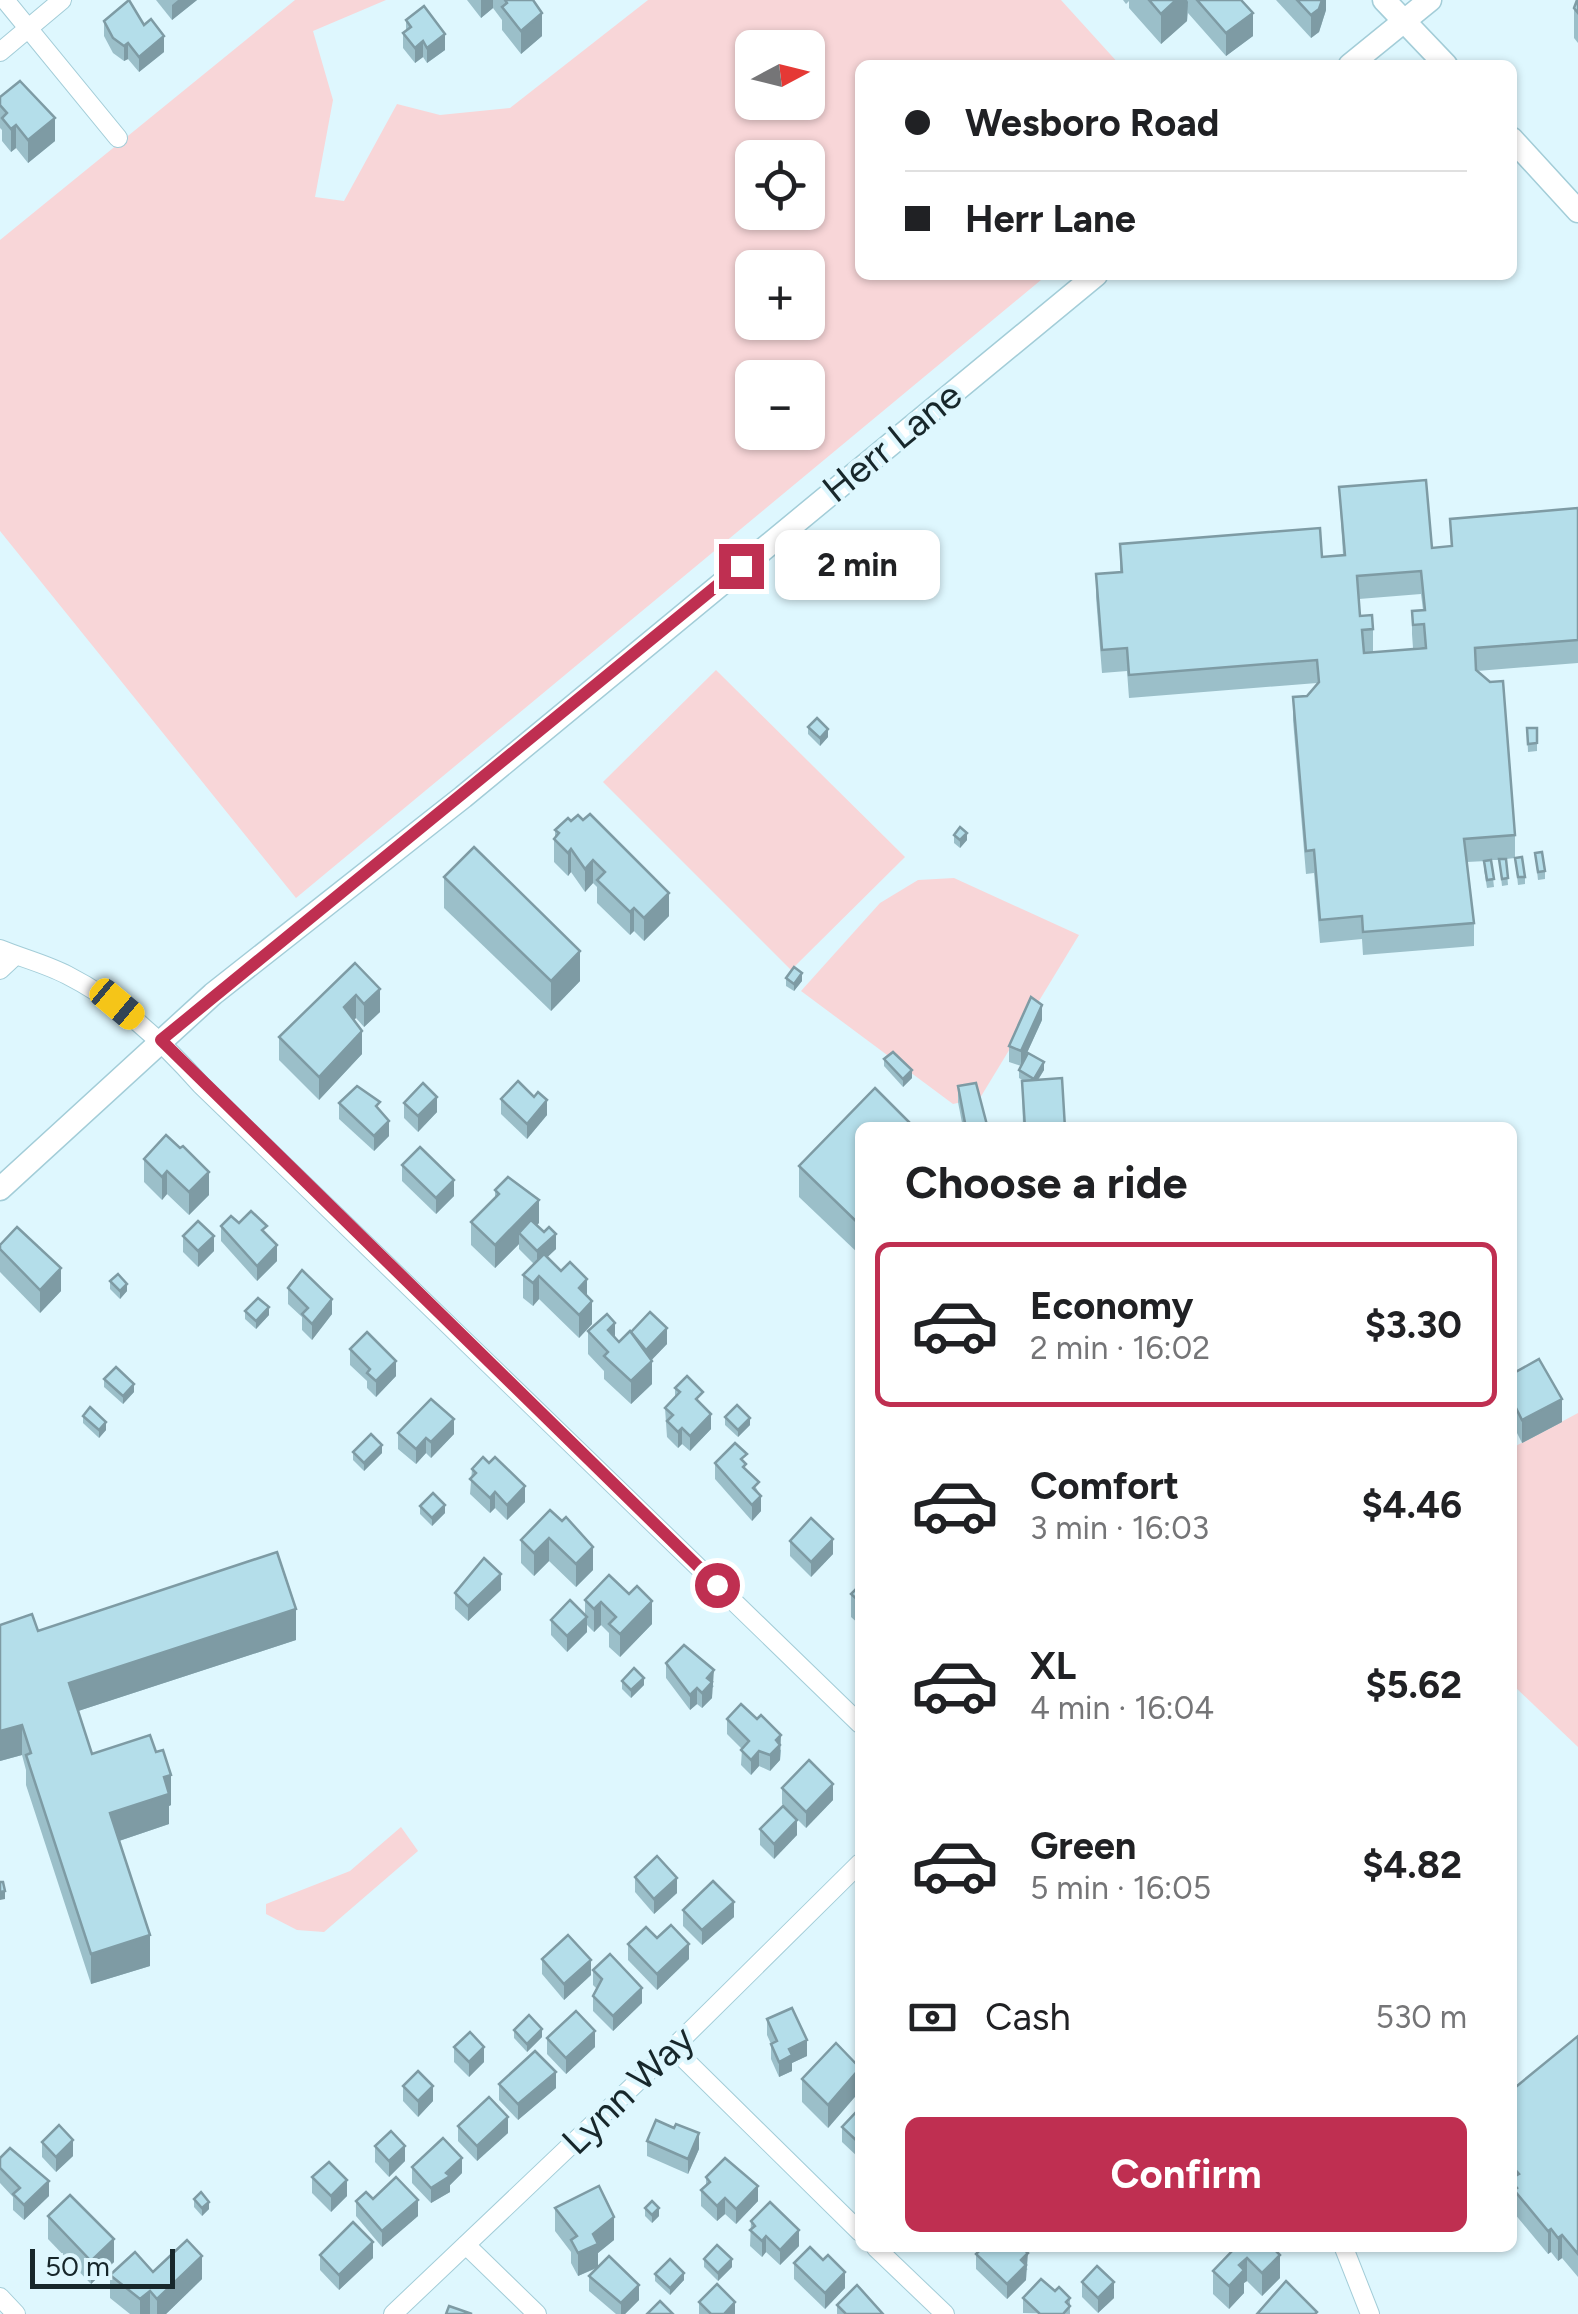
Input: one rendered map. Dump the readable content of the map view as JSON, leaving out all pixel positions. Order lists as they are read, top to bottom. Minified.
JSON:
{"streets":{"main road":["Herr Lane"],"street":["Lynn Way"]},"scale_bar":"50 m","north":"right","page":{"map_buttons":["+","−"],"banner":["Wesboro Road","Herr Lane"],"bubble":"2 min","heading":"Choose a ride","list":[{"name":"Economy","note":"2 min · 16:02","value":"$3.30"},{"name":"Comfort","note":"3 min · 16:03","value":"$4.46"},{"name":"XL","note":"4 min · 16:04","value":"$5.62"},{"name":"Green","note":"5 min · 16:05","value":"$4.82"}],"pay":["Cash","530 m"],"buttons":"Confirm","scale":"50 m"}}
